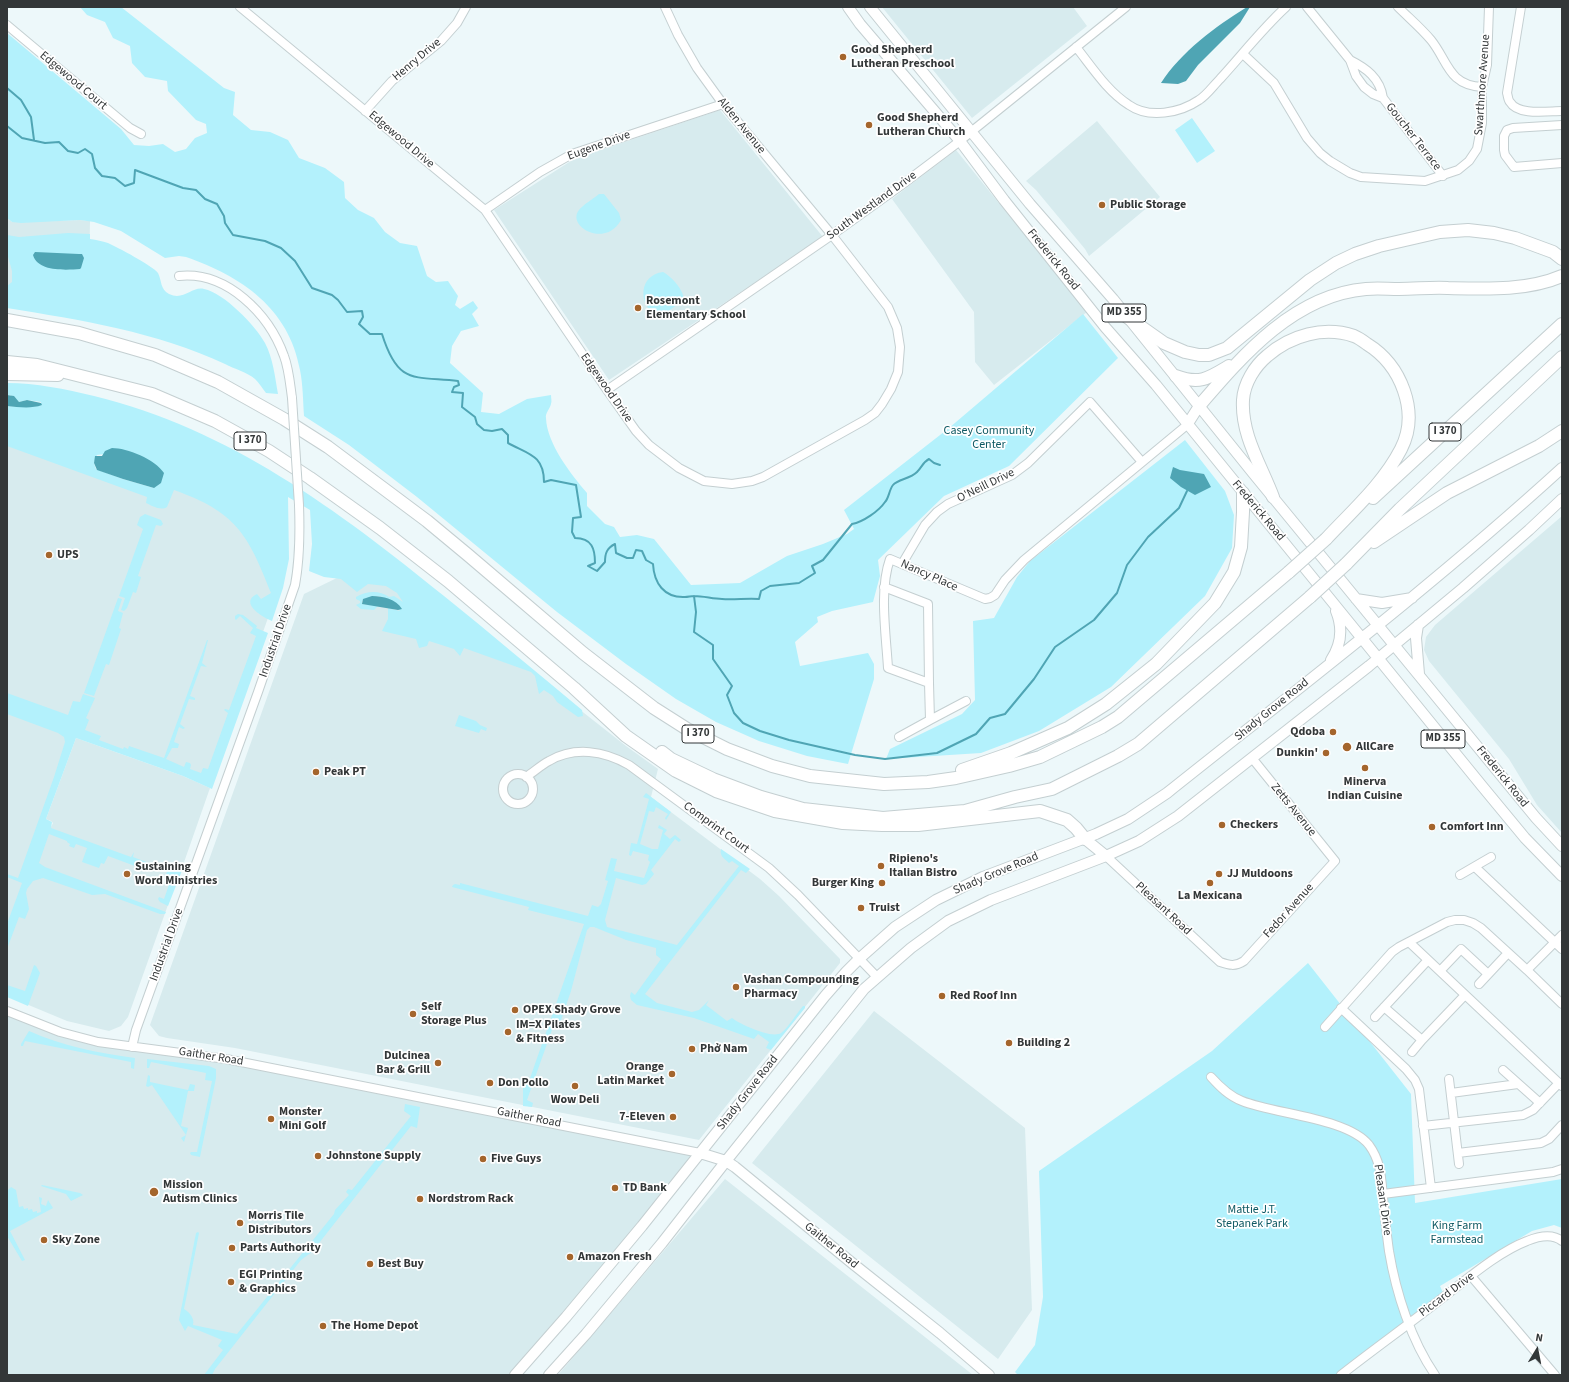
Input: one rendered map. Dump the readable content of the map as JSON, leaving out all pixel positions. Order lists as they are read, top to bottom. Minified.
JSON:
{"streets":{"highway":["I 370"],"main road":["Frederick Road","MD 355","Shady Grove Road","Pleasant Road","Gaither Road"],"street":["Henry Drive","Edgewood Court","Swarthmore Avenue","Alden Avenue","Goucher Terrace","Edgewood Drive","Eugene Drive","South Westland Drive","O'Neill Drive","Nancy Place","Industrial Drive","Zetts Avenue","Comprint Court","Fedor Avenue","Pleasant Drive","Piccard Drive"]},"crossings":[["Henry Drive","Edgewood Drive"],["Swarthmore Avenue","Goucher Terrace"],["Alden Avenue","Edgewood Drive"],["Alden Avenue","Eugene Drive"],["Alden Avenue","South Westland Drive"],["Edgewood Drive","Eugene Drive"],["Edgewood Drive","South Westland Drive"],["South Westland Drive","Frederick Road"],["South Westland Drive","MD 355"],["Frederick Road","MD 355"],["Frederick Road","Shady Grove Road"],["O'Neill Drive","Nancy Place"],["Industrial Drive","Gaither Road"],["Shady Grove Road","Zetts Avenue"],["Shady Grove Road","Comprint Court"],["Shady Grove Road","Pleasant Road"],["Shady Grove Road","Gaither Road"],["Zetts Avenue","Fedor Avenue"],["Pleasant Road","Fedor Avenue"],["Pleasant Drive","Piccard Drive"]],"parks":["Casey Community Center","Mattie J.T. Stepanek Park","King Farm Farmstead"],"places":["Good Shepherd Lutheran Preschool","Good Shepherd Lutheran Church","Public Storage","Rosemont Elementary School","UPS","Qdoba","AllCare","Dunkin'","Minerva Indian Cuisine","Peak PT","Checkers","Comfort Inn","Ripieno's Italian Bistro","Sustaining Word Ministries","JJ Muldoons","Burger King","La Mexicana","Truist","Vashan Compounding Pharmacy","Red Roof Inn","OPEX Shady Grove","Self Storage Plus","IM=X Pilates & Fitness","Building 2","Phở Nam","Dulcinea Bar & Grill","Orange Latin Market","Don Pollo","Wow Deli","7-Eleven","Monster Mini Golf","Johnstone Supply","Five Guys","TD Bank","Mission Autism Clinics","Nordstrom Rack","Morris Tile Distributors","Sky Zone","Parts Authority","Amazon Fresh","Best Buy","EGI Printing & Graphics","The Home Depot"],"north":"top"}
